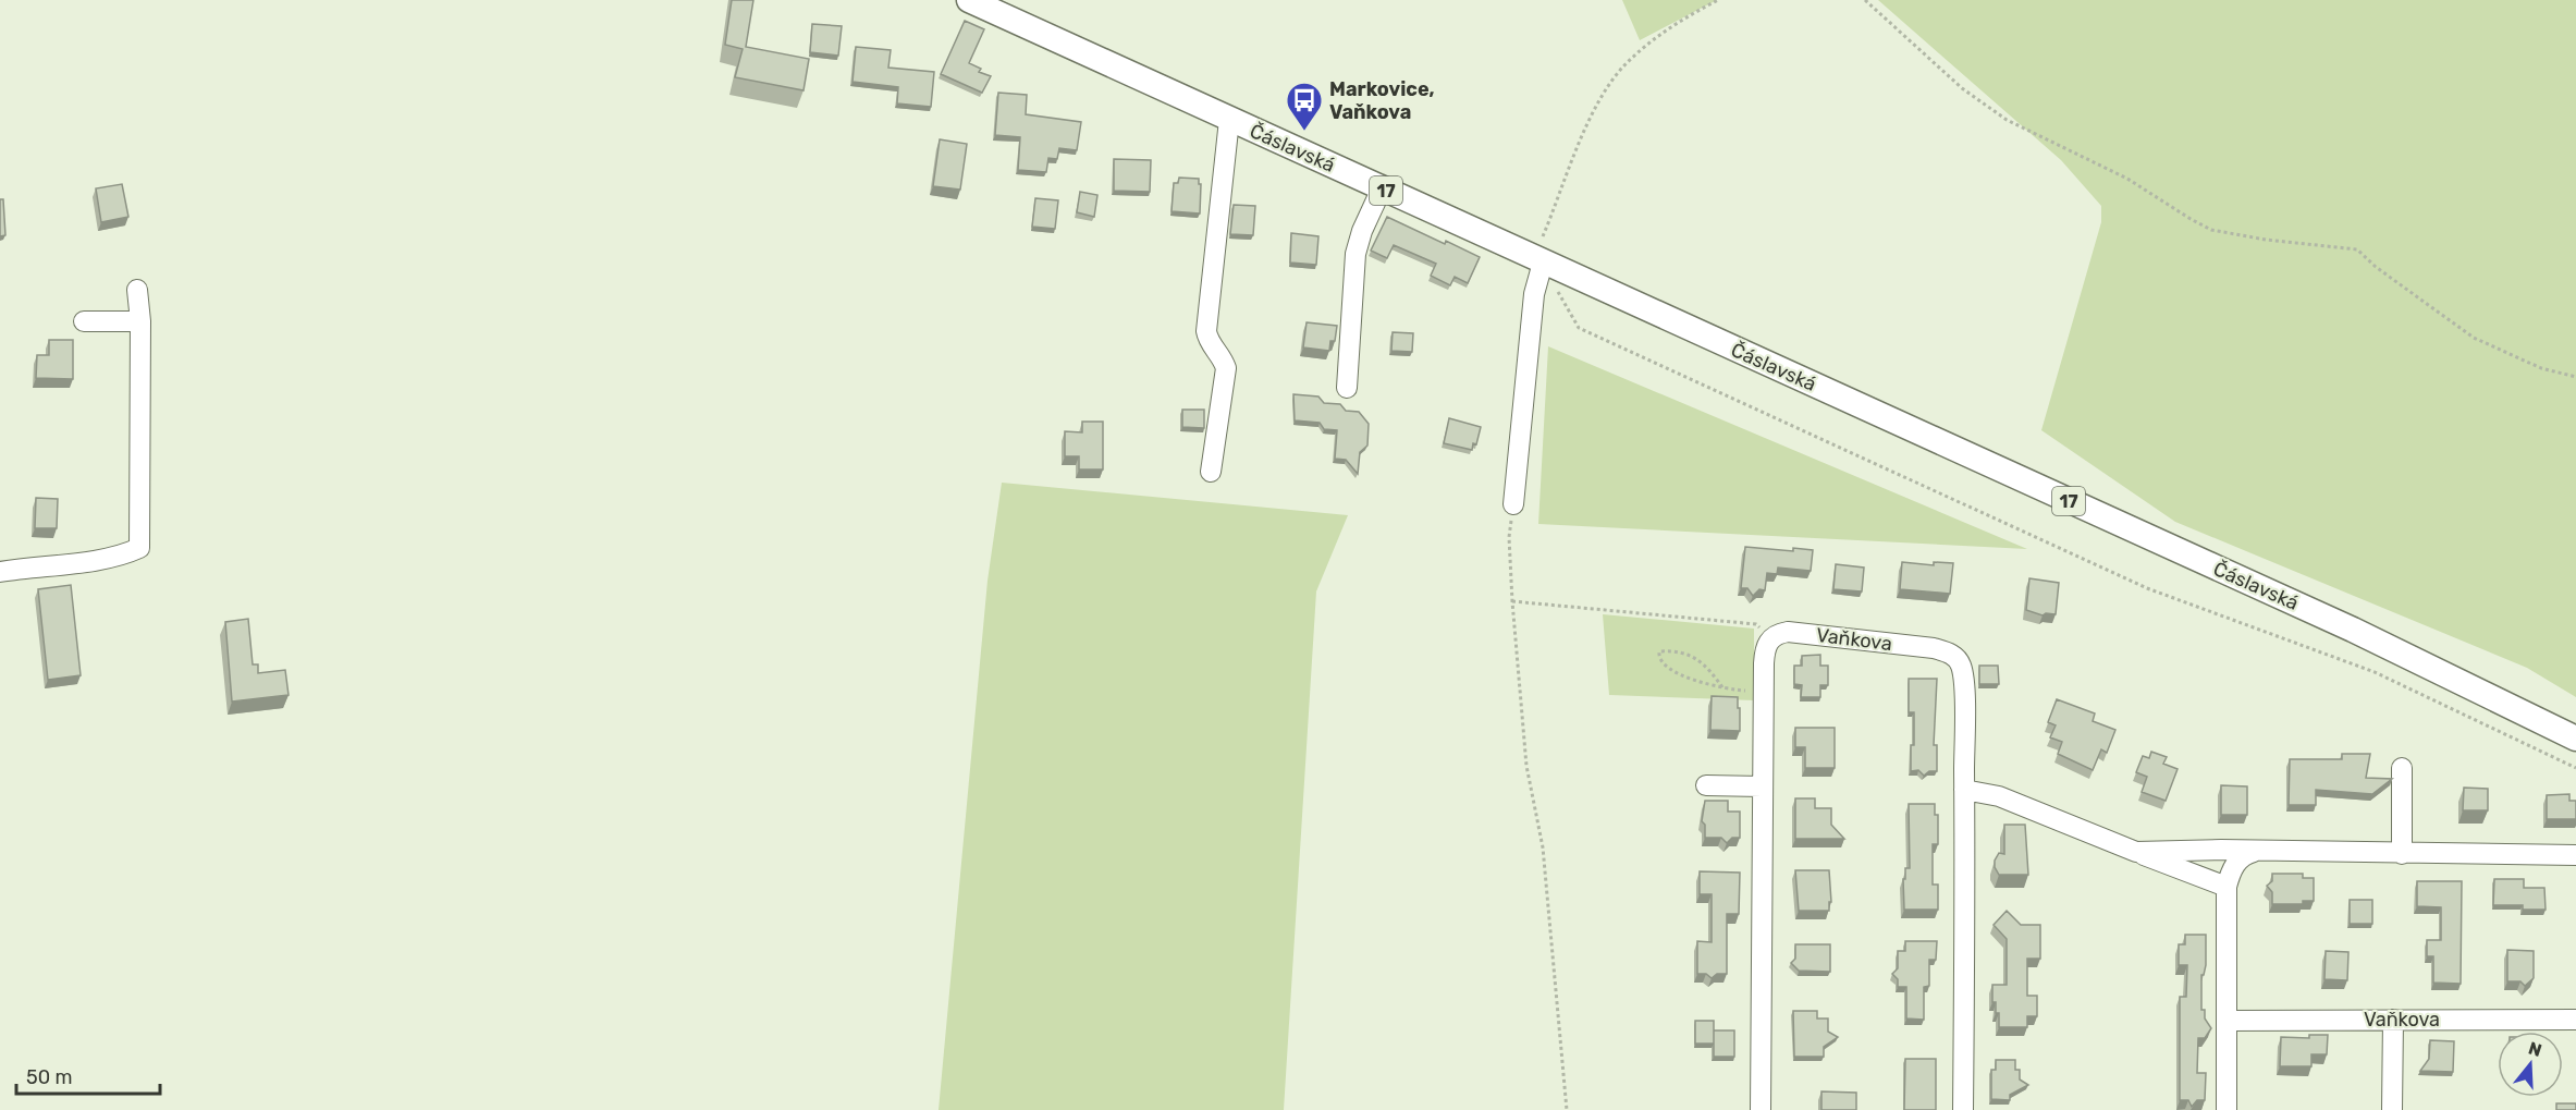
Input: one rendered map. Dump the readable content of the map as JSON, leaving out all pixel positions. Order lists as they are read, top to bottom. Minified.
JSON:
{"streets":{"main road":["Čáslavská","17"],"street":["Vaňkova"]},"places":{"bus stop":["Markovice, Vaňkova"]},"scale_bar":"50 m","north":"top"}
